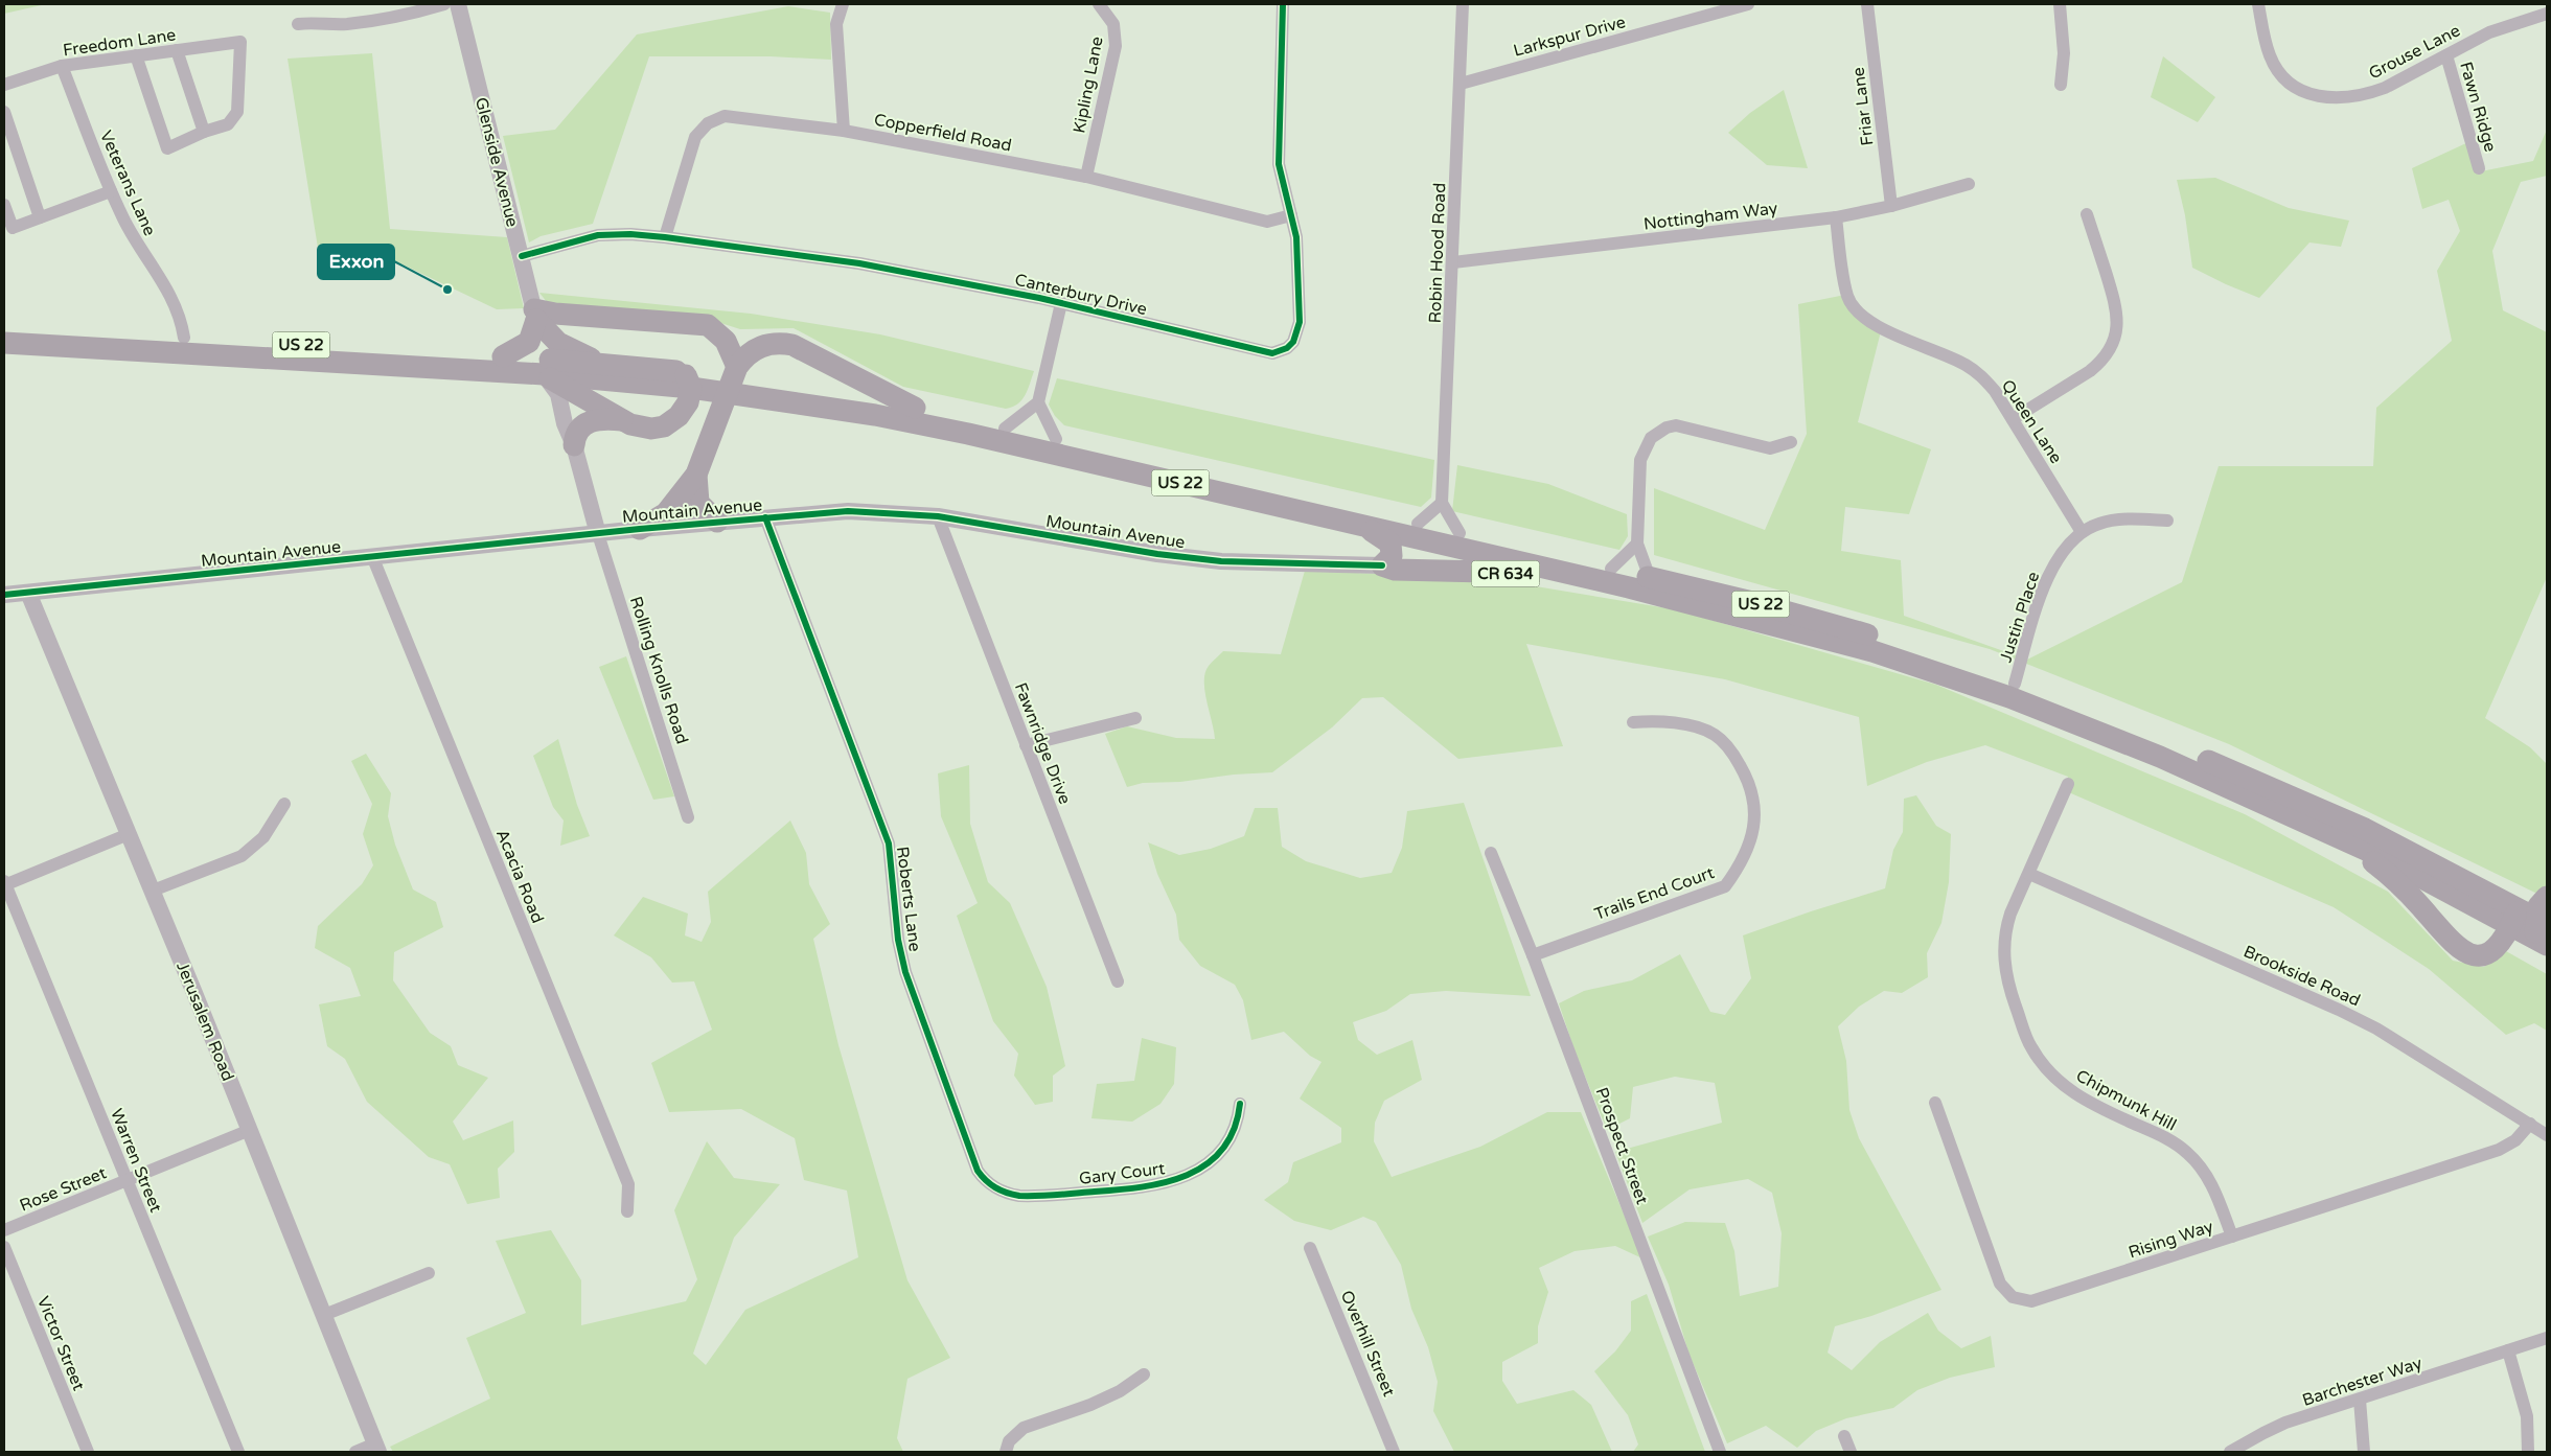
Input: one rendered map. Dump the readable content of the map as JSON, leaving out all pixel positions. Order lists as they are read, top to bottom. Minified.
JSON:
{"streets":{"highway":["US 22","CR 634"],"street":["Larkspur Drive","Freedom Lane","Grouse Lane","Kipling Lane","Friar Lane","Fawn Ridge","Copperfield Road","Glenside Avenue","Veterans Lane","Nottingham Way","Robin Hood Road","Canterbury Drive","Queen Lane","Mountain Avenue","Justin Place","Rolling Knolls Road","Fawnridge Drive","Acacia Road","Trails End Court","Roberts Lane","Brookside Road","Jerusalem Road","Chipmunk Hill","Prospect Street","Warren Street","Gary Court","Rose Street","Rising Way","Victor Street","Overhill Street","Barchester Way"]},"crossings":[["Larkspur Drive","Robin Hood Road"],["Freedom Lane","Veterans Lane"],["Grouse Lane","Fawn Ridge"],["Kipling Lane","Copperfield Road"],["Friar Lane","Nottingham Way"],["Copperfield Road","Canterbury Drive"],["Glenside Avenue","Canterbury Drive"],["Veterans Lane","US 22"],["Nottingham Way","Robin Hood Road"],["Nottingham Way","Queen Lane"],["US 22","CR 634"],["US 22","Justin Place"],["Queen Lane","Justin Place"],["Mountain Avenue","CR 634"],["Mountain Avenue","Rolling Knolls Road"],["Mountain Avenue","Fawnridge Drive"],["Mountain Avenue","Acacia Road"],["Mountain Avenue","Roberts Lane"],["Mountain Avenue","Jerusalem Road"],["Trails End Court","Prospect Street"],["Roberts Lane","Gary Court"],["Brookside Road","Chipmunk Hill"],["Brookside Road","Rising Way"],["Jerusalem Road","Rose Street"],["Chipmunk Hill","Rising Way"],["Warren Street","Rose Street"]],"places":["Exxon"]}
